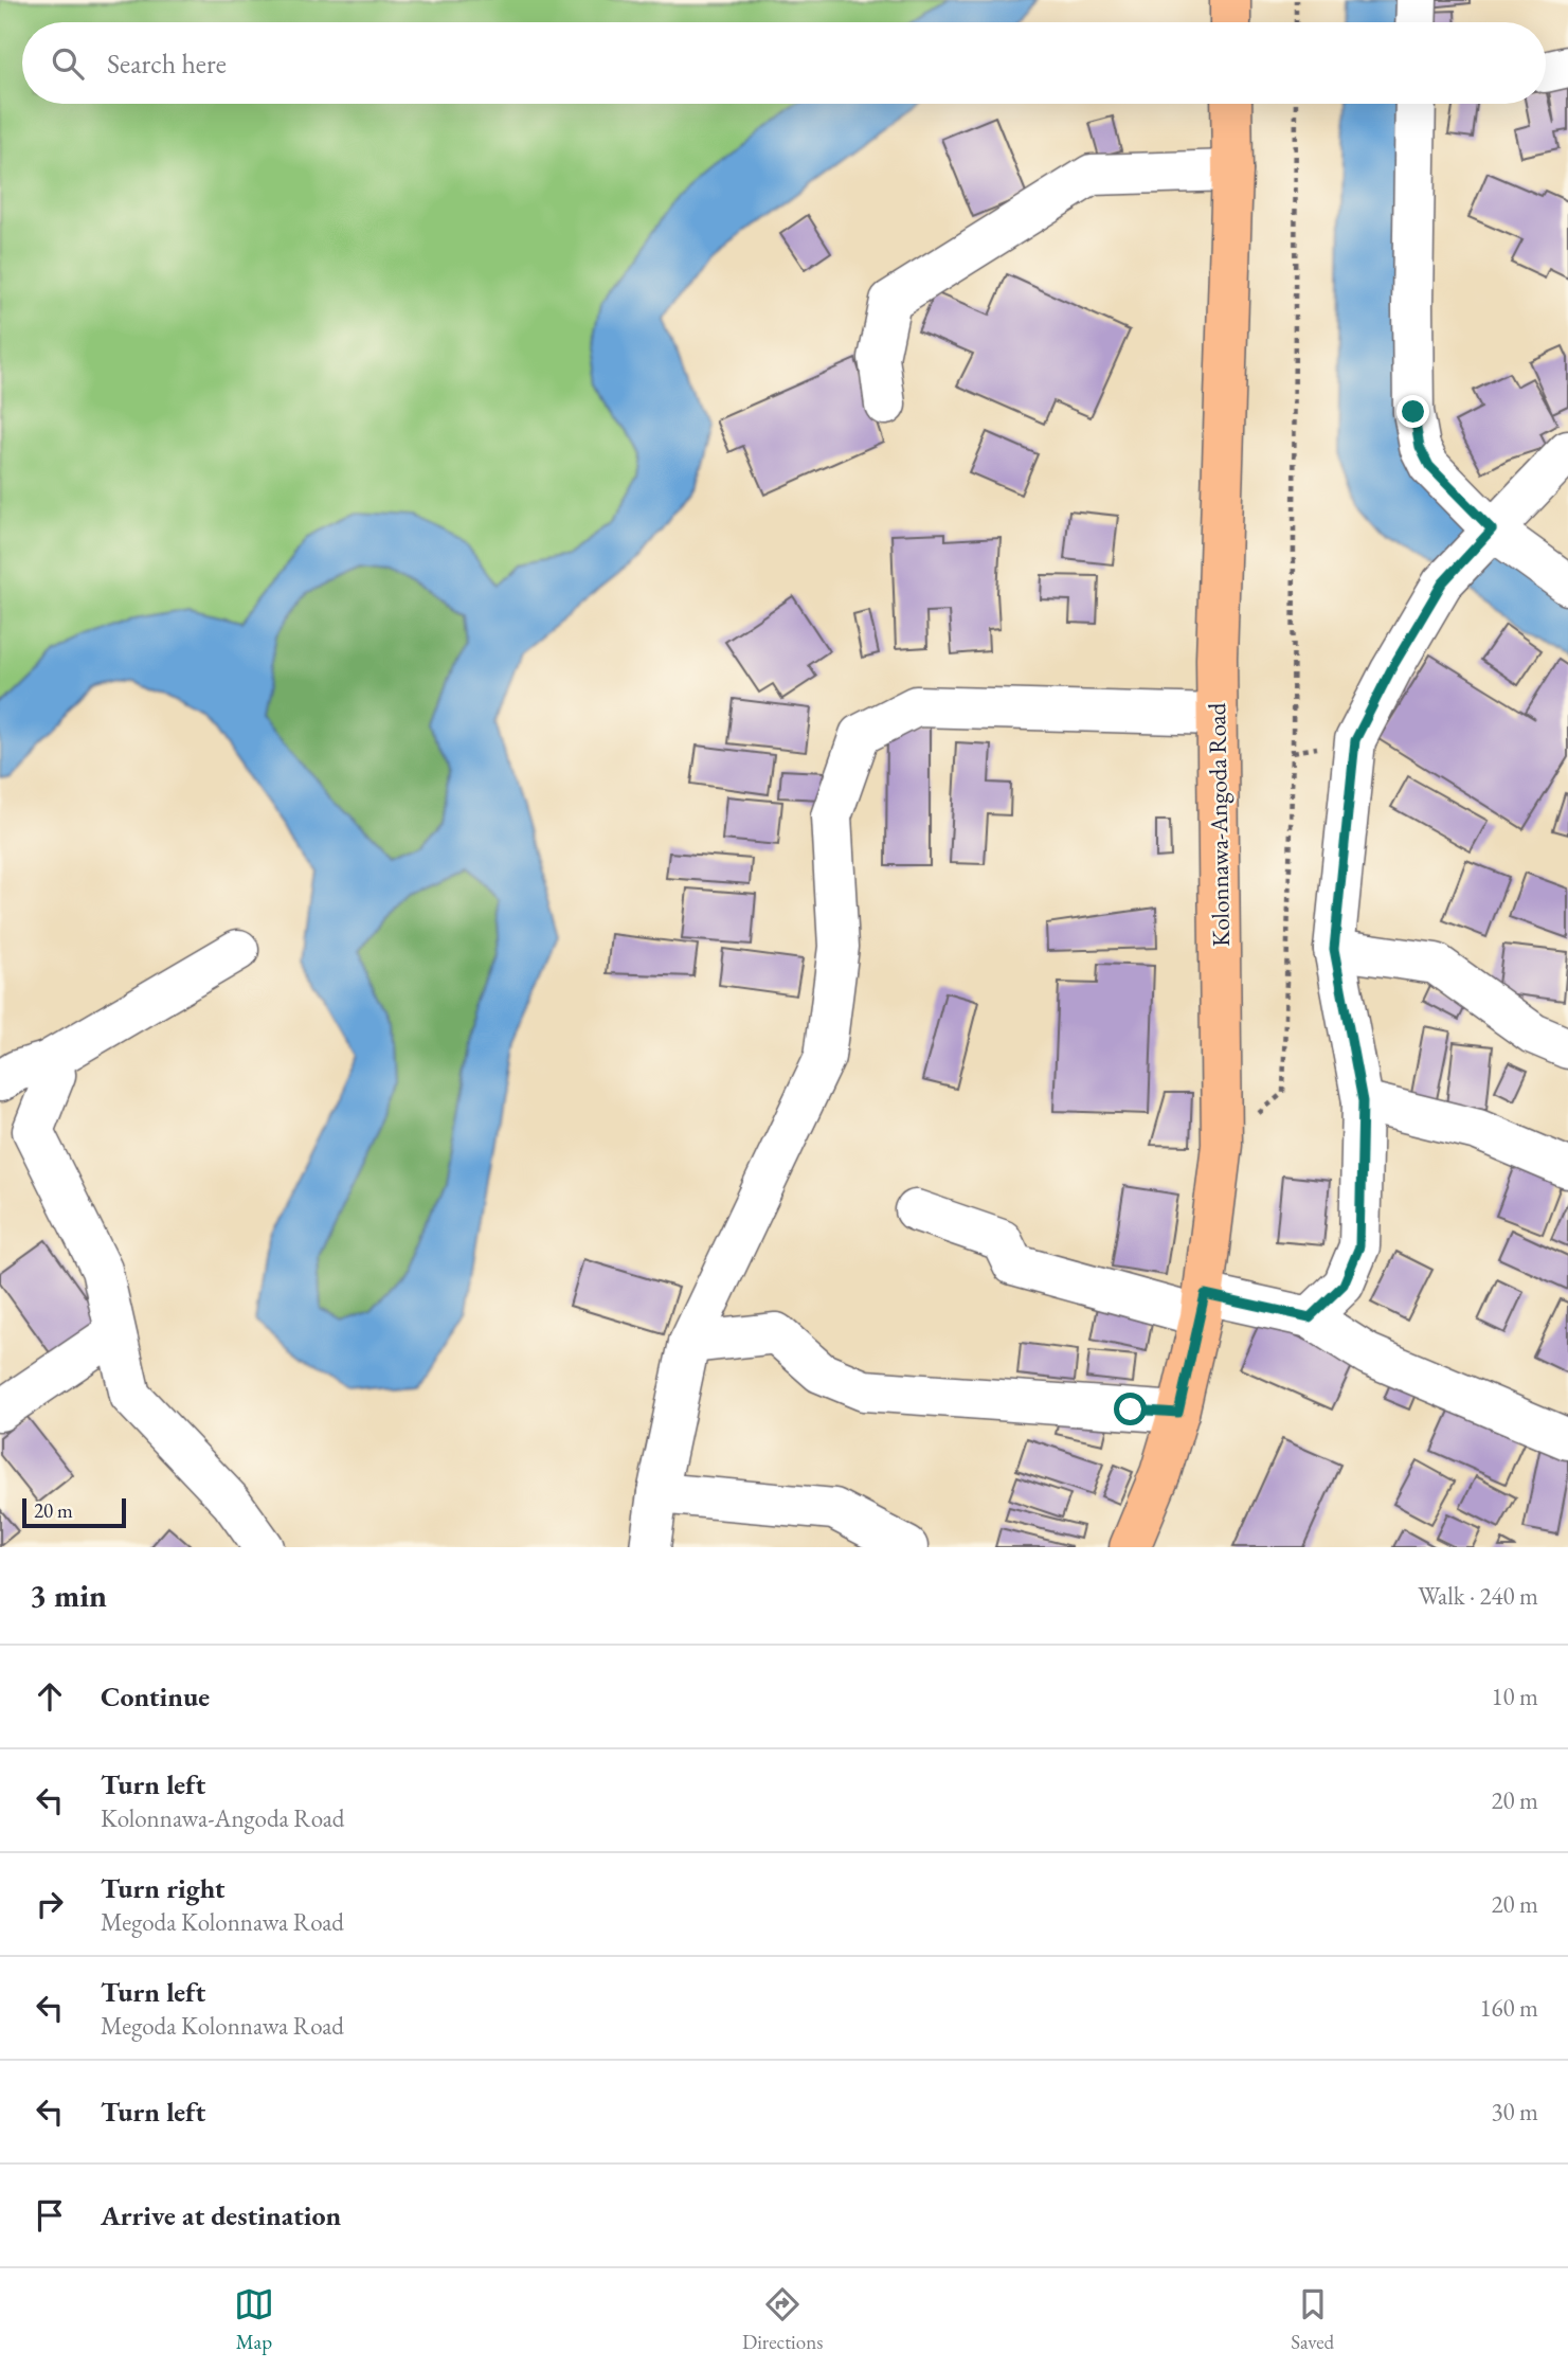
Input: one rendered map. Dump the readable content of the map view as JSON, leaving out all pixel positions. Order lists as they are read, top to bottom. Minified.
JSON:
{"streets":{"main road":["Kolonnawa-Angoda Road"]},"scale_bar":"20 m","page":{"search":"Search here","scale":"20 m","heading":["3 min","Walk · 240 m"],"list":[["Continue","10 m"],["Turn left","Kolonnawa-Angoda Road","20 m"],["Turn right","Megoda Kolonnawa Road","20 m"],["Turn left","Megoda Kolonnawa Road","160 m"],["Turn left","30 m"],"Arrive at destination"],"nav":["Map","Directions","Saved"]}}
